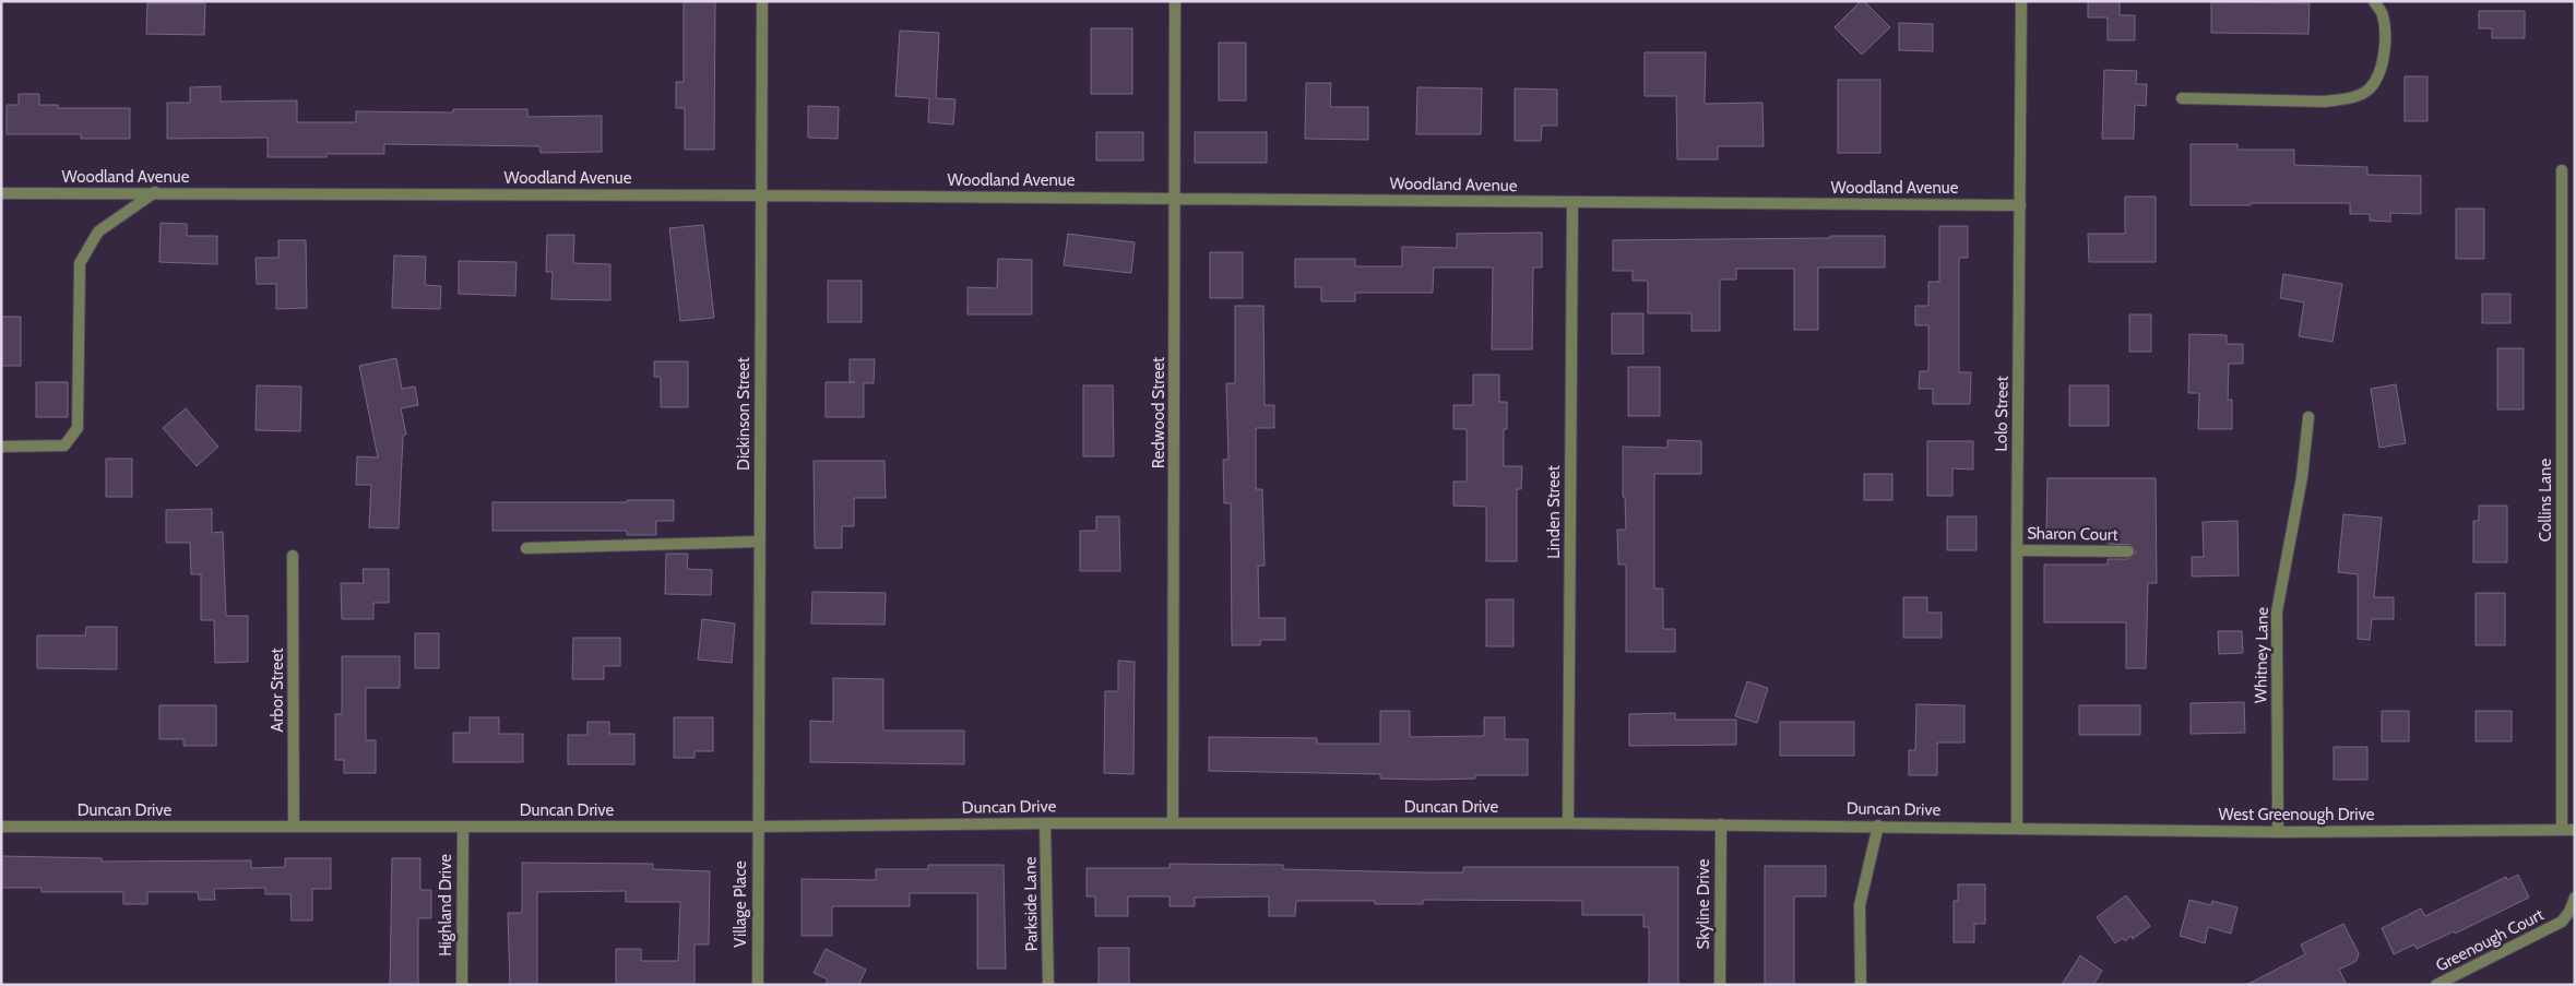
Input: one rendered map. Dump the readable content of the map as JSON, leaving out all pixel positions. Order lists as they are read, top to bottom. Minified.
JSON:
{"streets":{"street":["Woodland Avenue","Redwood Street","Dickinson Street","Lolo Street","Collins Lane","Linden Street","Sharon Court","Whitney Lane","Arbor Street","Duncan Drive","West Greenough Drive","Village Place","Parkside Lane","Skyline Drive","Highland Drive","Greenough Court"]},"crossings":[["Woodland Avenue","Redwood Street"],["Woodland Avenue","Dickinson Street"],["Woodland Avenue","Lolo Street"],["Woodland Avenue","Linden Street"],["Redwood Street","Duncan Drive"],["Dickinson Street","Duncan Drive"],["Dickinson Street","Village Place"],["Lolo Street","Sharon Court"],["Lolo Street","Duncan Drive"],["Lolo Street","West Greenough Drive"],["Collins Lane","West Greenough Drive"],["Linden Street","Duncan Drive"],["Whitney Lane","West Greenough Drive"],["Arbor Street","Duncan Drive"],["Duncan Drive","West Greenough Drive"],["Duncan Drive","Village Place"],["Duncan Drive","Parkside Lane"],["Duncan Drive","Skyline Drive"],["Duncan Drive","Highland Drive"]]}
